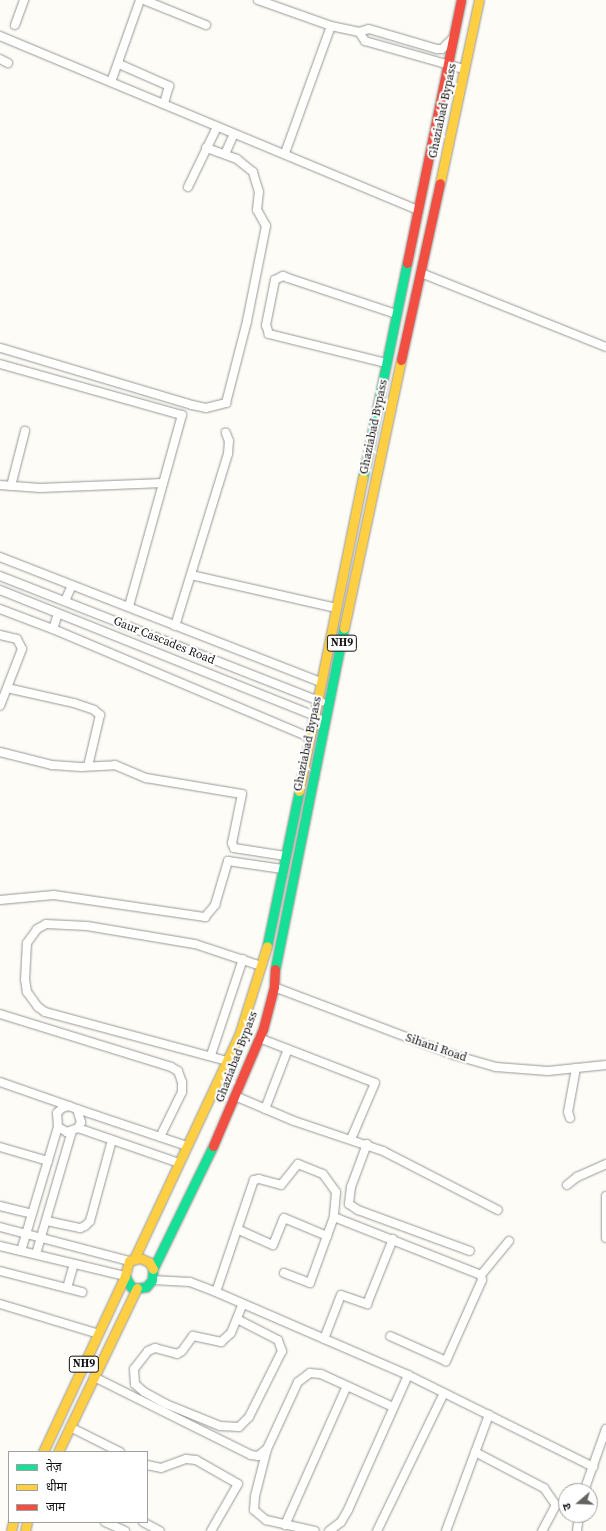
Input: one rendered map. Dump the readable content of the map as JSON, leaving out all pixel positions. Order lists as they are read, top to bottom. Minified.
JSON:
{"streets":{"highway":["Ghaziabad Bypass","NH9"],"street":["Gaur Cascades Road","Sihani Road"]},"crossings":[["Ghaziabad Bypass","Gaur Cascades Road"],["Ghaziabad Bypass","NH9"],["Ghaziabad Bypass","Sihani Road"]],"legend":["तेज़","धीमा","जाम"],"north":"left"}
